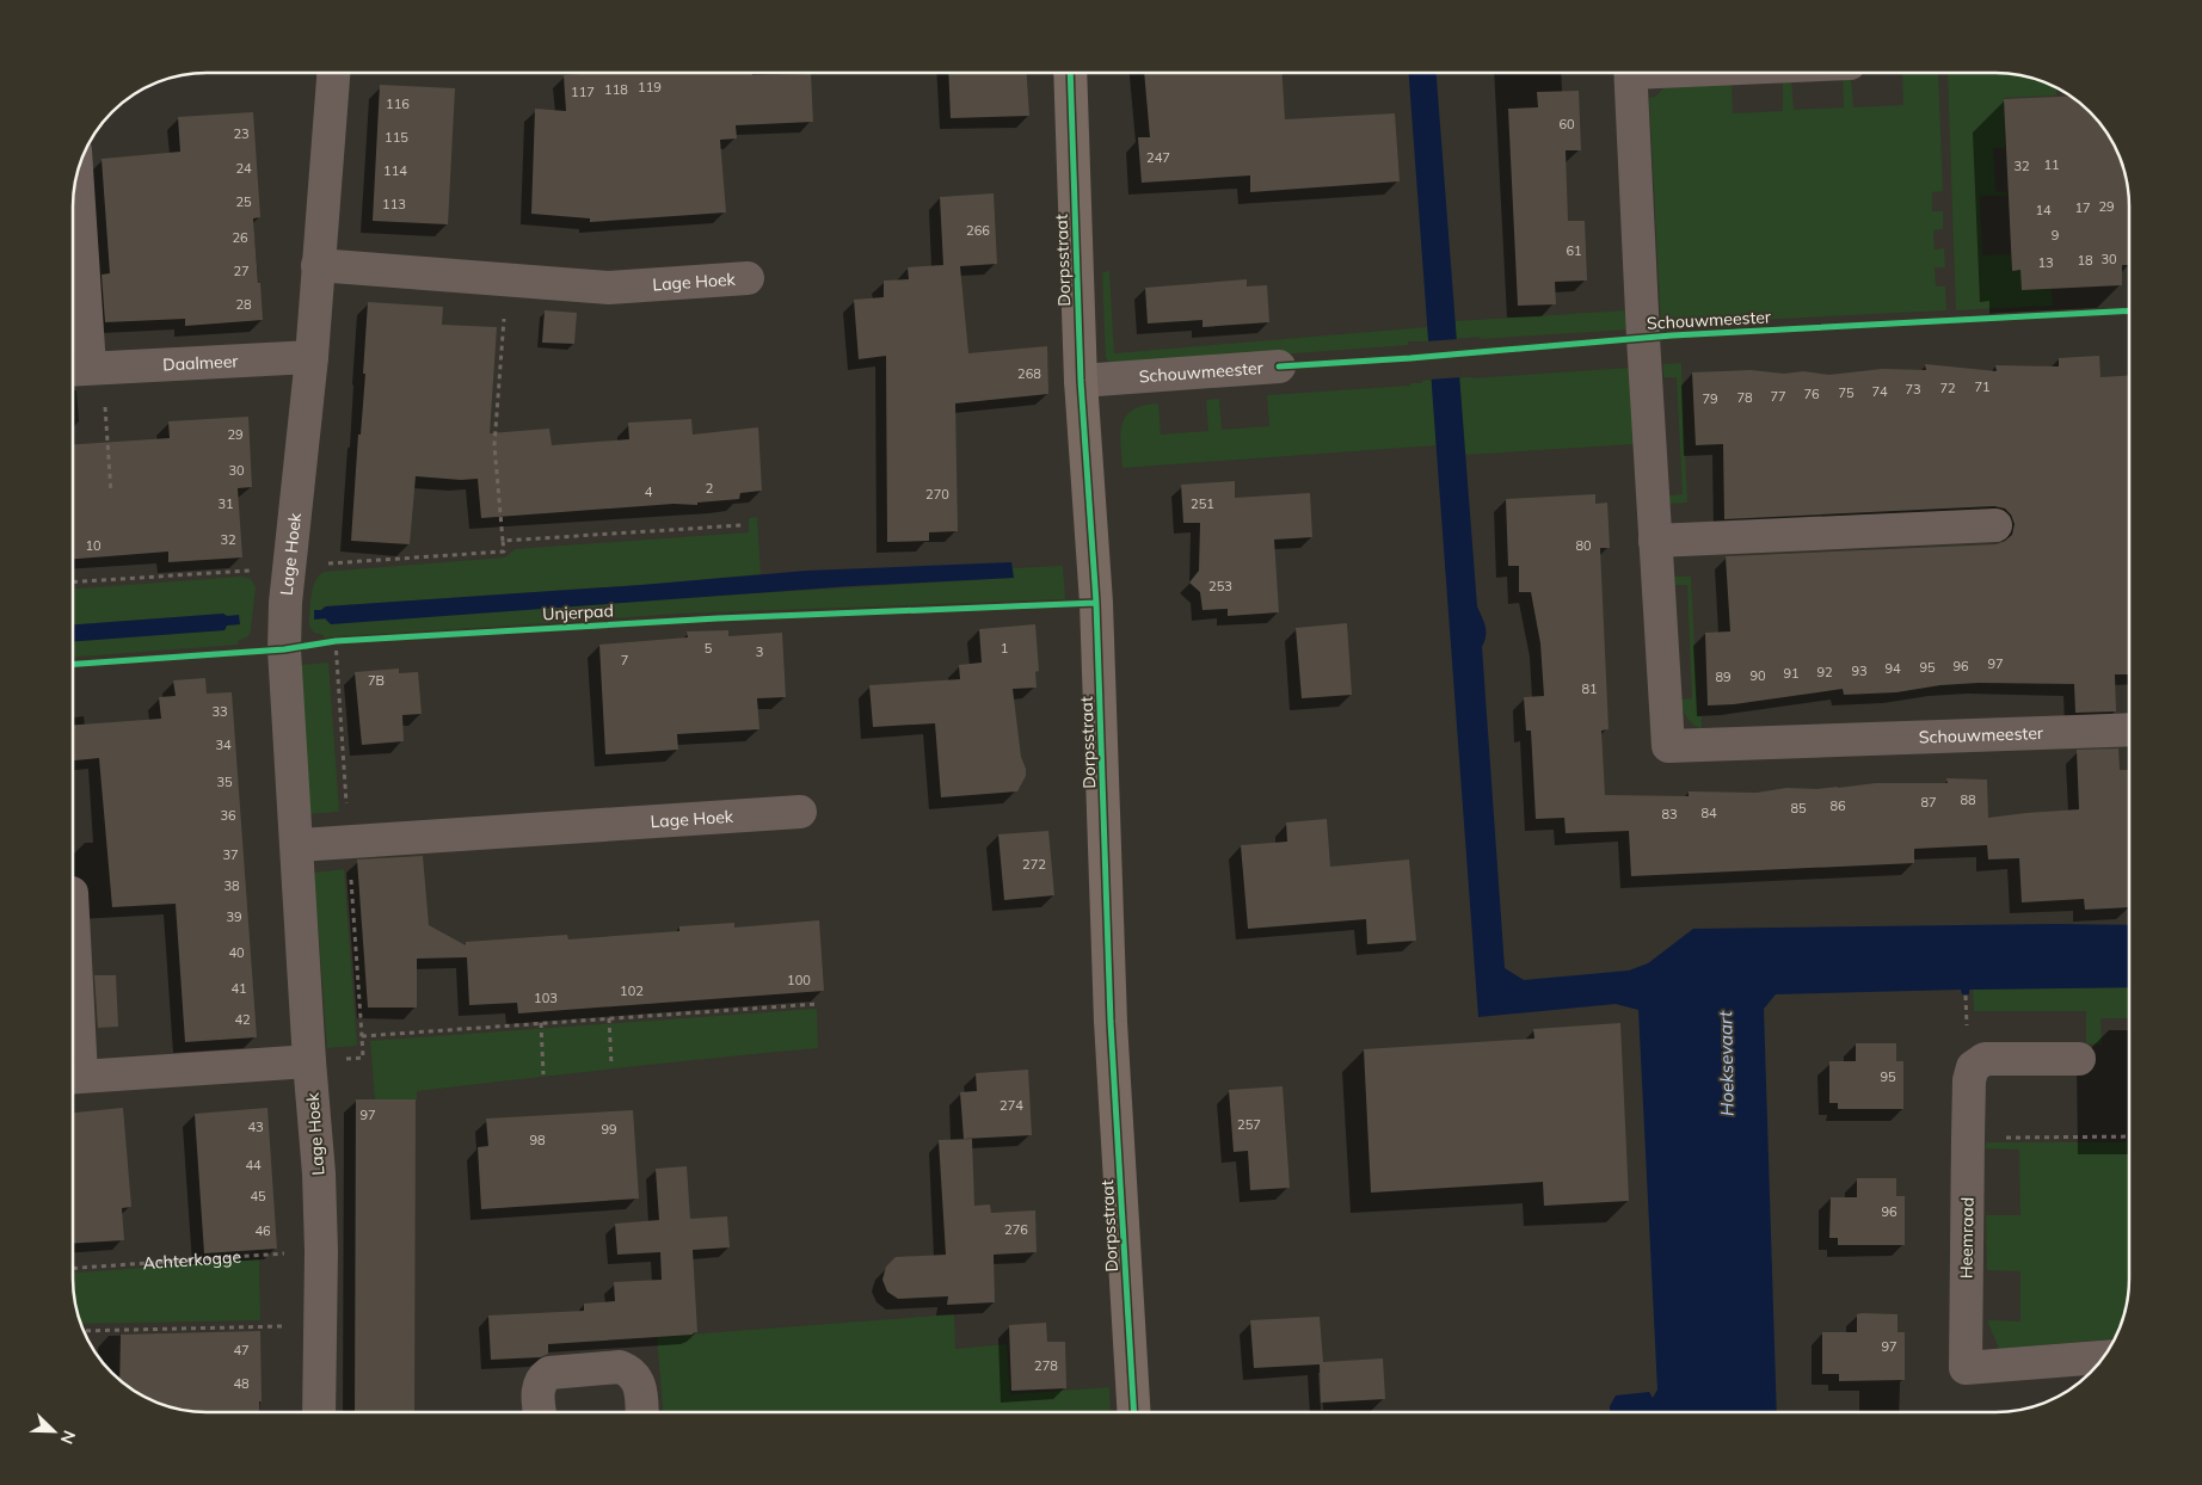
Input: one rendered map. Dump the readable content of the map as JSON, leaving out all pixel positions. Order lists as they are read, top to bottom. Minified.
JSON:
{"streets":{"street":["Dorpsstraat","Lage Hoek","Schouwmeester","Daalmeer","Heemraad"],"path":["Achterkogge"],"cycle path":["Unjerpad"]},"crossings":[["Dorpsstraat","Schouwmeester"],["Lage Hoek","Daalmeer"],["Lage Hoek","Achterkogge"]],"water":["Hoeksevaart"],"house_numbers":["119","118","117","116","60","23","115","247","11","32","24","114","25","113","29","17","14","266","9","26","61","30","18","13","27","28","268","71","72","73","74","75","76","77","78","79","29","30","2","4","270","31","251","32","10","80","253","5","1","3","7","97","96","95","94","93","92","91","90","89","7B","81","33","34","35","88","87","86","85","84","83","36","37","272","38","39","40","100","41","102","103","42","95","274","97","257","43","99","98","44","45","96","276","46","97","47","278","48"],"north":"bottom right"}
